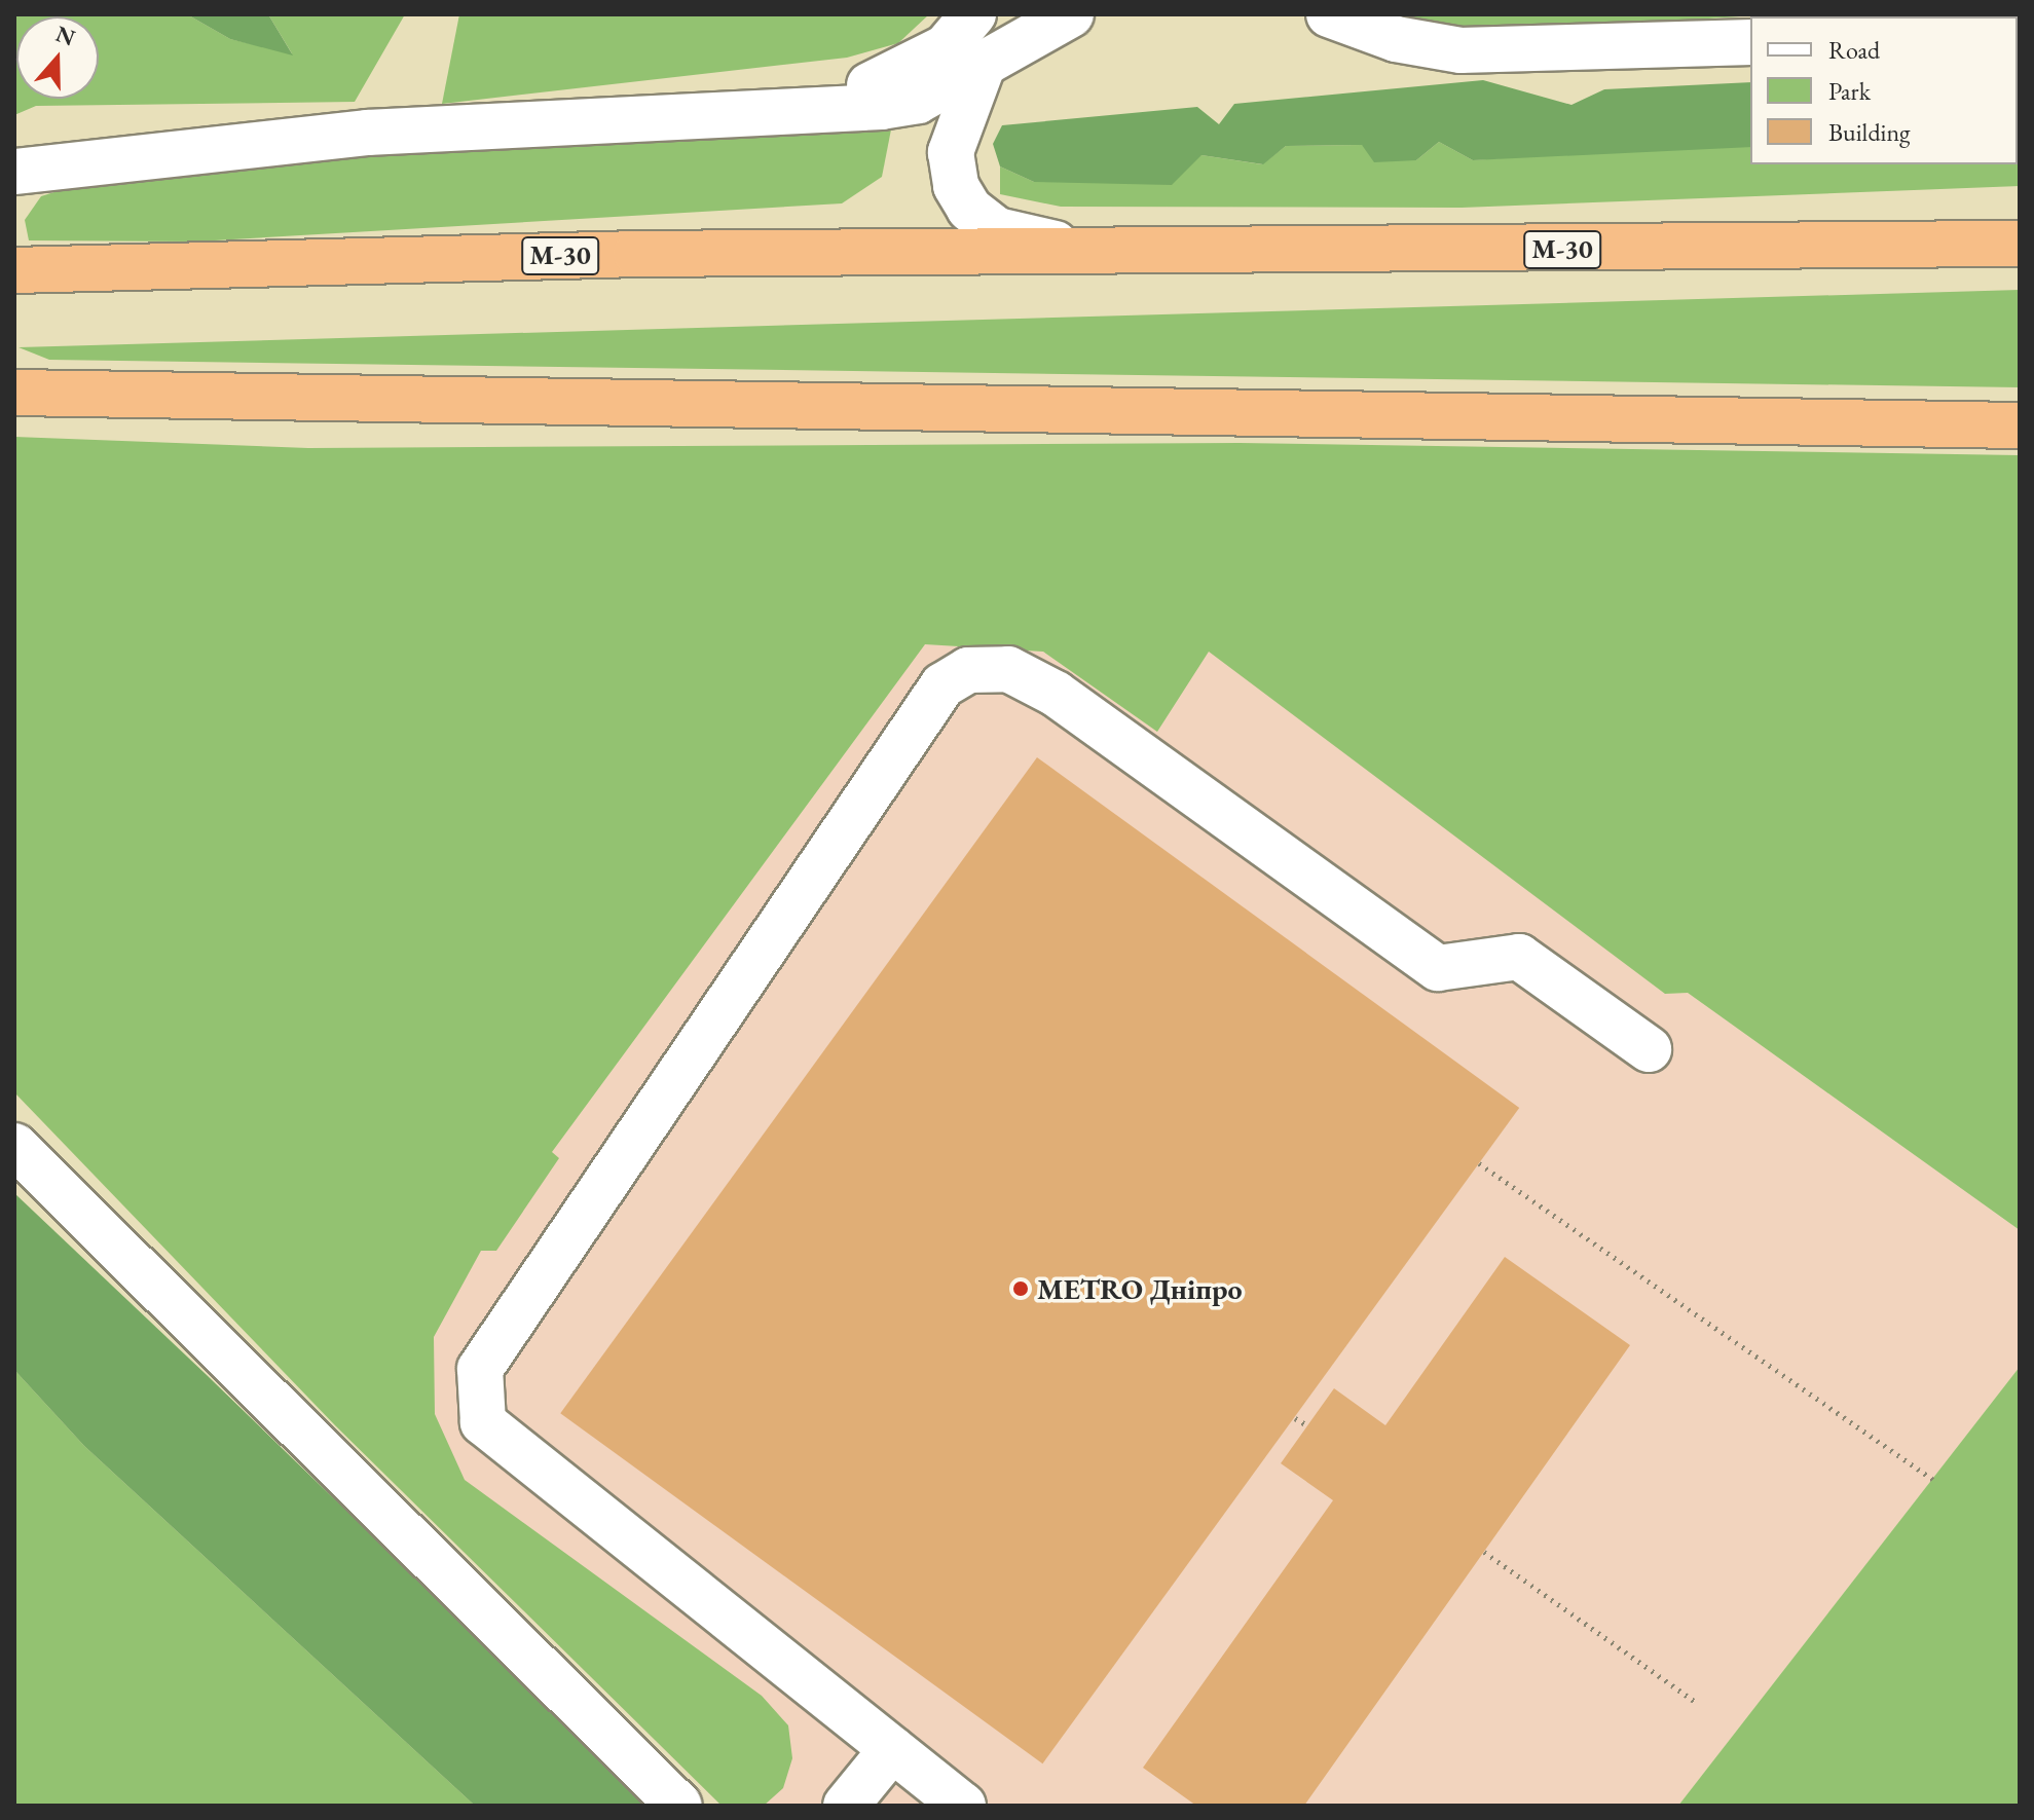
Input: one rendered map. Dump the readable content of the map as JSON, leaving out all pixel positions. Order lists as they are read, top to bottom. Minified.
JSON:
{"streets":{"highway":["М-30"]},"places":["METRO Дніпро"],"legend":["Road","Park","Building"],"north":"top"}
